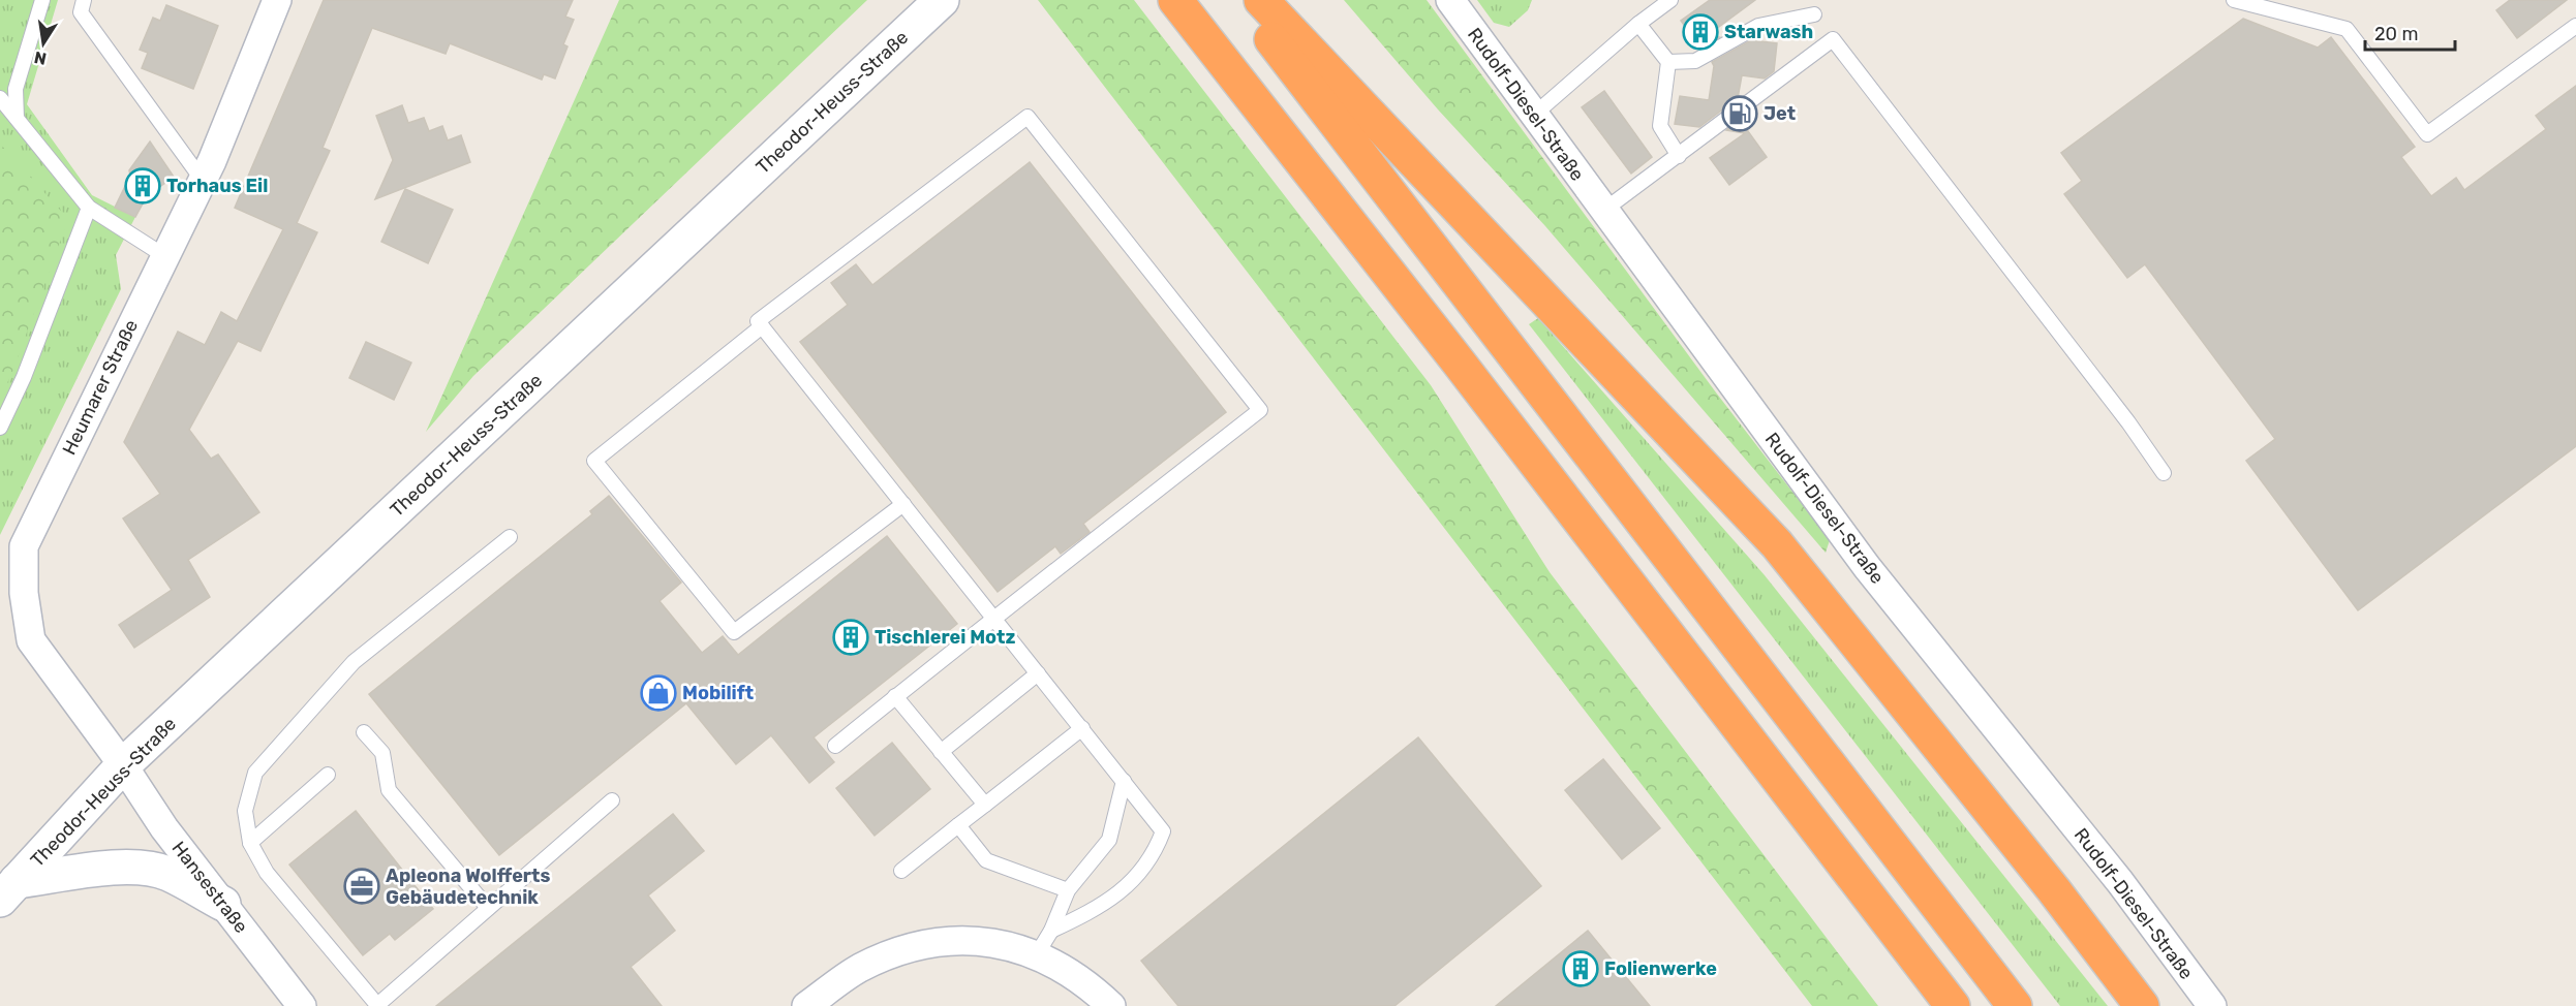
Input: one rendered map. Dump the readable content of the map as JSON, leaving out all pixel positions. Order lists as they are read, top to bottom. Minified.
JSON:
{"streets":{"main road":["Theodor-Heuss-Straße"],"street":["Rudolf-Diesel-Straße","Heumarer Straße","Hansestraße"]},"crossings":[["Theodor-Heuss-Straße","Heumarer Straße"],["Theodor-Heuss-Straße","Hansestraße"],["Heumarer Straße","Hansestraße"]],"places":{"building":["Starwash","Torhaus Eil","Tischlerei Motz","Folienwerke"],"fuel station":["Jet"],"shop":["Mobilift"],"office":["Apleona Wolfferts Gebäudetechnik"]},"scale_bar":"20 m","north":"bottom"}
